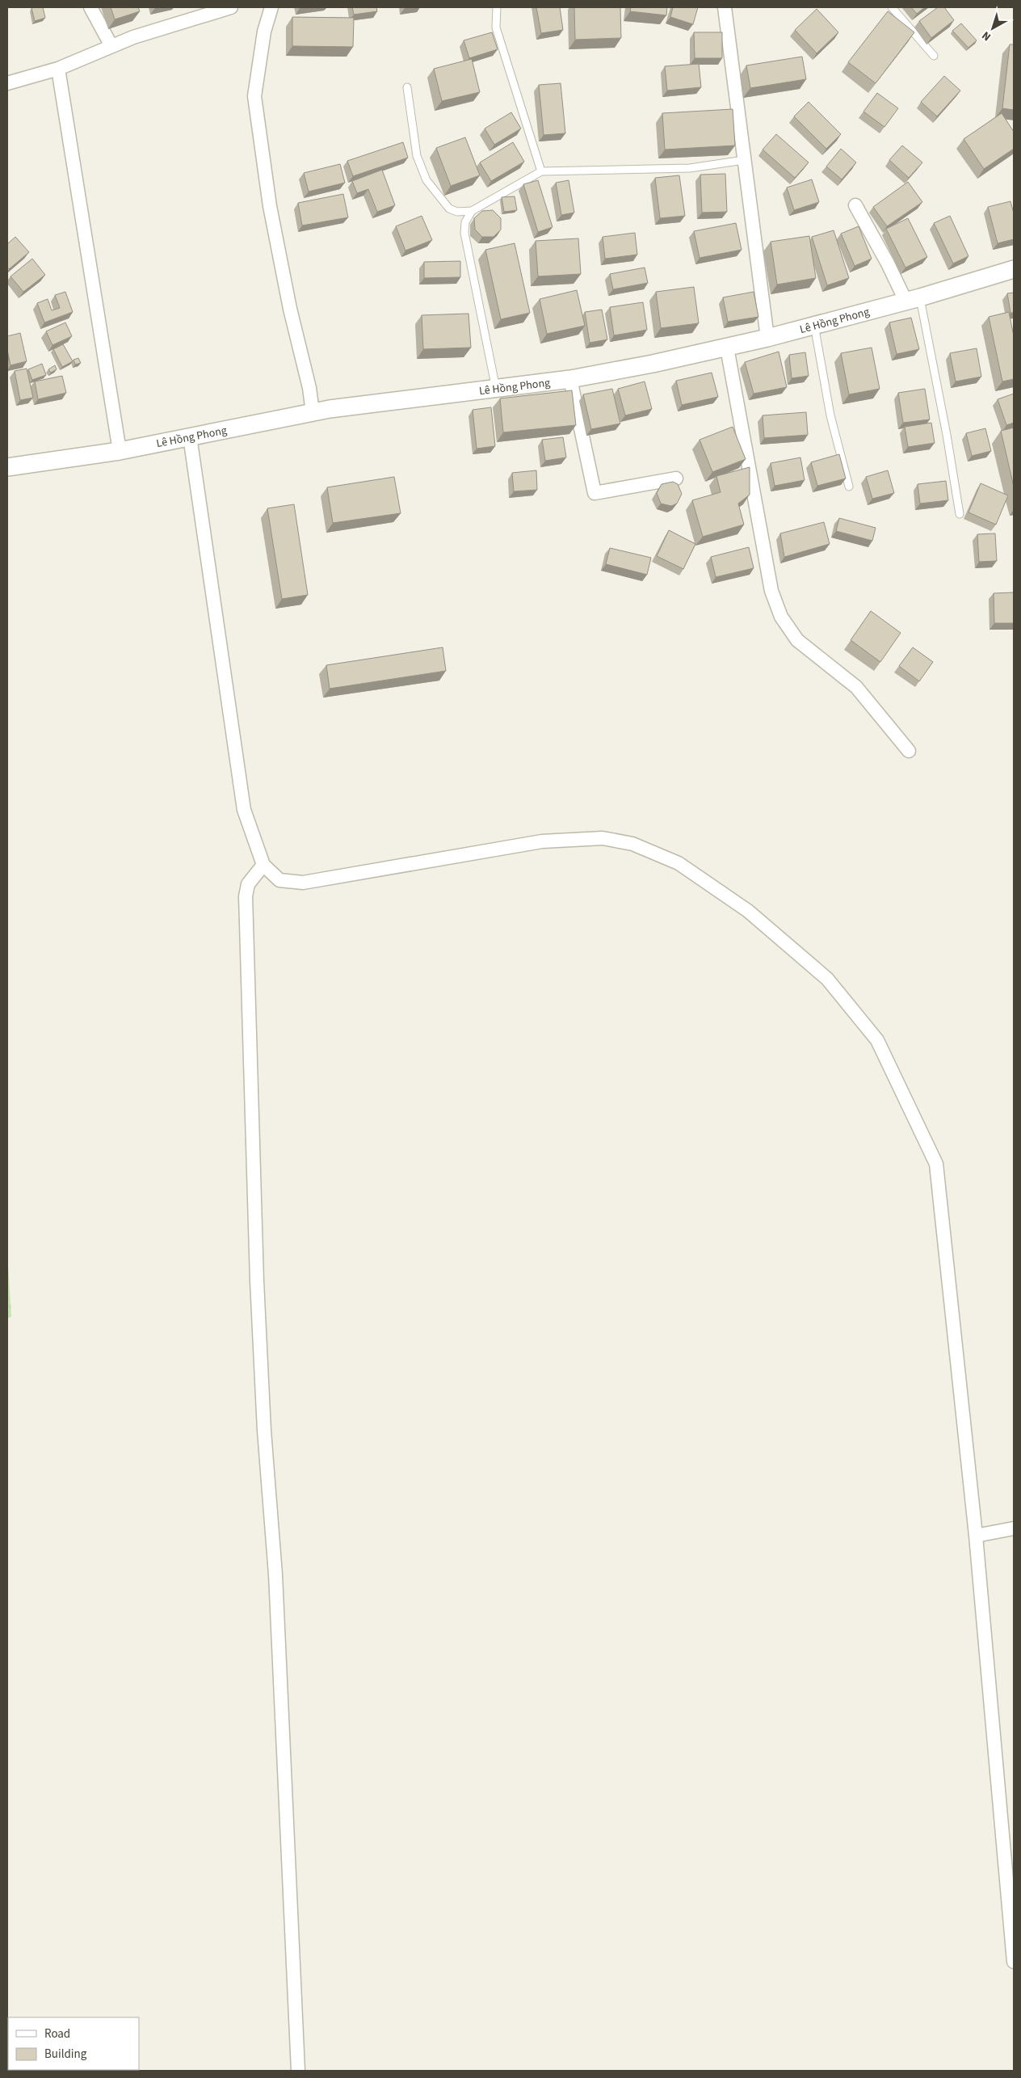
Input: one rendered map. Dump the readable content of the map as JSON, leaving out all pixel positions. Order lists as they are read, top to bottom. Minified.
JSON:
{"streets":{"street":["Lê Hồng Phong"]},"legend":["Road","Building"],"north":"bottom left"}
